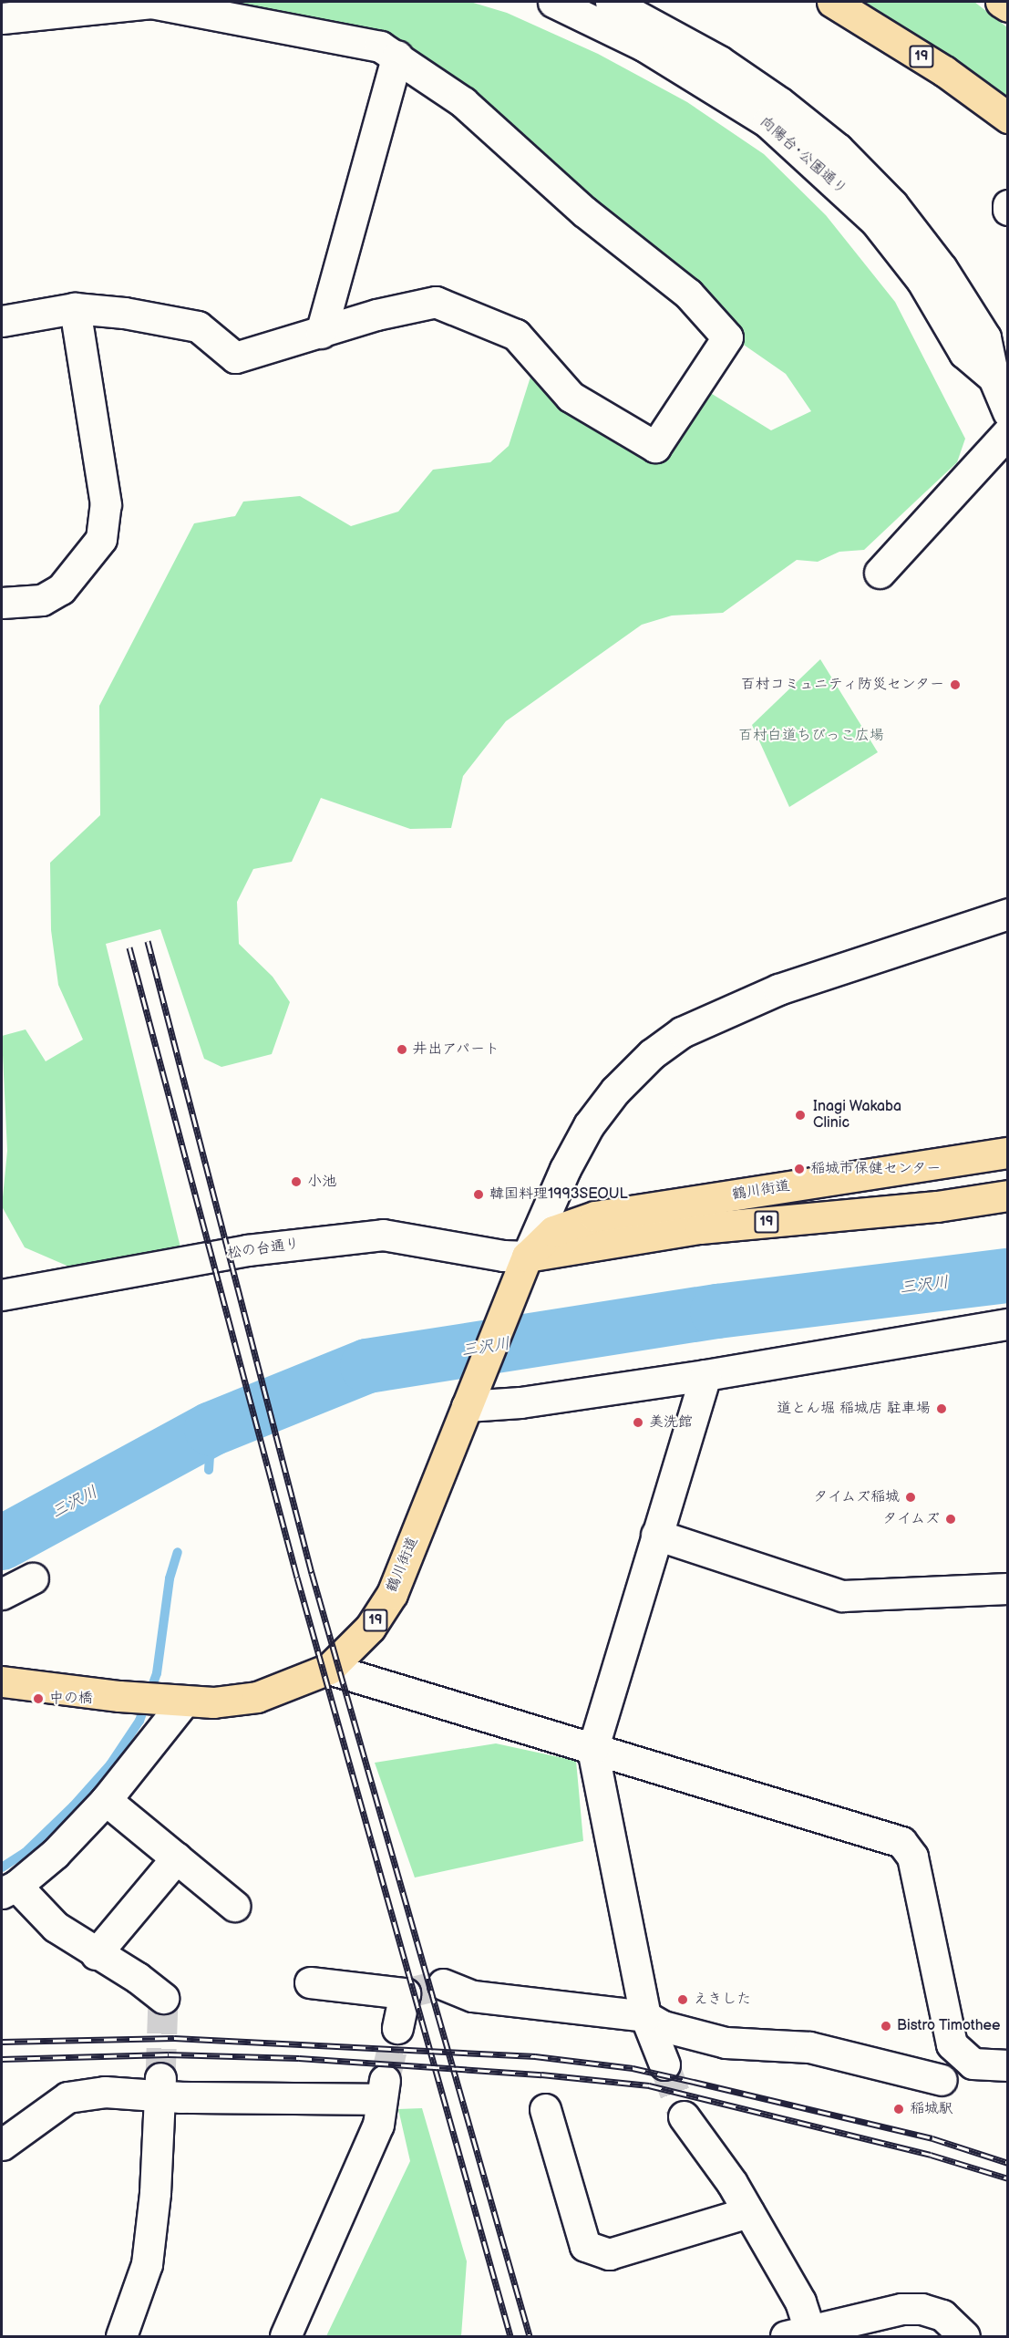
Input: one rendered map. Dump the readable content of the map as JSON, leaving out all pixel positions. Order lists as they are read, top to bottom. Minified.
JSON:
{"streets":{"main road":["19","鶴川街道"],"street":["向陽台･公園通り","松の台通り"]},"crossings":[["鶴川街道","松の台通り"]],"water":["三沢川"],"parks":["百村白道ちびっこ広場"],"places":["百村コミュニティ防災センター","井出アパート","Inagi Wakaba Clinic","稲城市保健センター","小池","韓国料理1993SEOUL","道とん堀 稲城店 駐車場","美洗館","タイムズ稲城","タイムズ","中の橋","えきした","Bistro Timothee","稲城駅"]}
